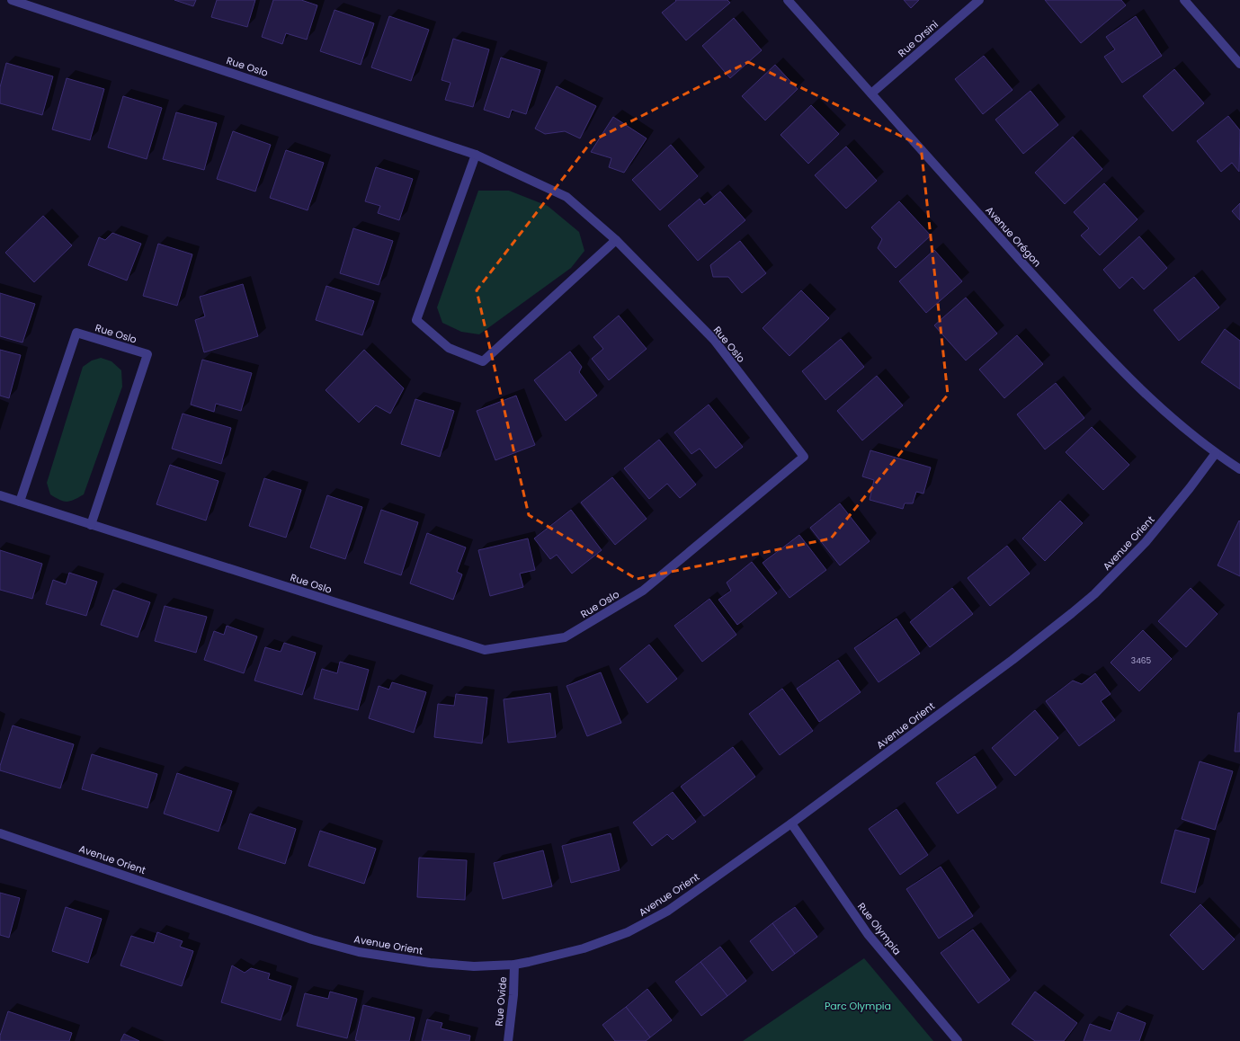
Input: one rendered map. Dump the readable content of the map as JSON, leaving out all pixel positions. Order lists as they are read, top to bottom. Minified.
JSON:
{"streets":{"street":["Rue Orsini","Rue Oslo","Avenue Orégon","Avenue Orient","Rue Olympia","Rue Ovide"]},"crossings":[["Rue Orsini","Avenue Orégon"],["Avenue Orégon","Avenue Orient"],["Avenue Orient","Rue Olympia"],["Avenue Orient","Rue Ovide"]],"parks":["Parc Olympia"],"house_numbers":["3465"]}
